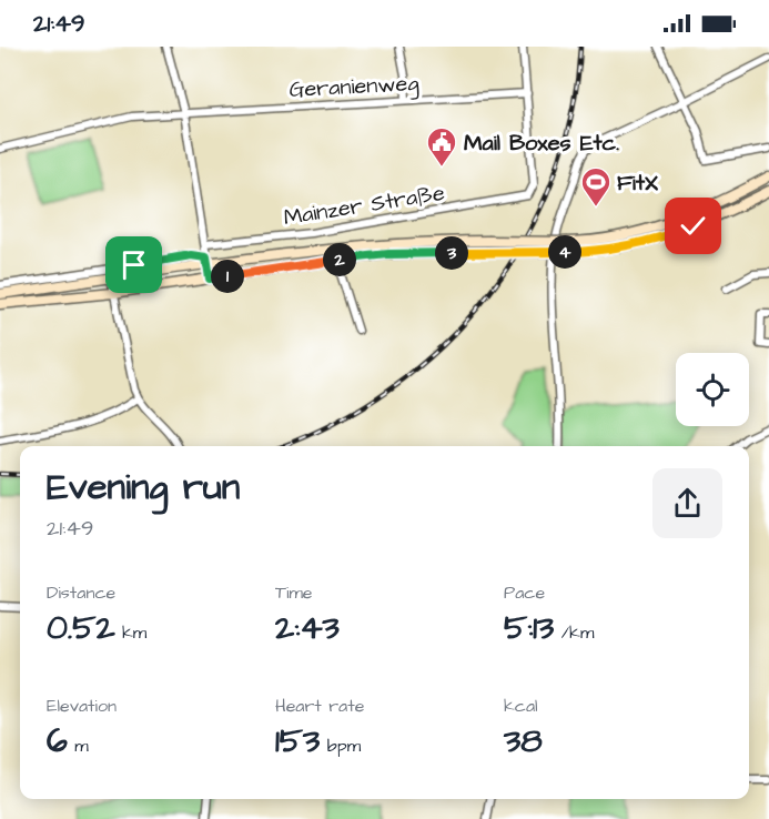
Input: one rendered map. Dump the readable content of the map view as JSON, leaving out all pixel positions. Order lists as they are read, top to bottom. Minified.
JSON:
{"streets":{"main road":["Mainzer Straße"],"street":["Geranienweg"]},"crossings":[["Geranienweg","Mainzer Straße"]],"places":{"public building":["Mail Boxes Etc."],"sports":["FitX"]},"page":{"status":"21:49","pins":["4","3","2","1"],"heading":["Evening run","21:49"],"stats":[["Distance","0.52 km"],["Time","2:43"],["Pace","5:13 /km"],["Elevation","6 m"],["Heart rate","153 bpm"],["kcal","38"]]}}
